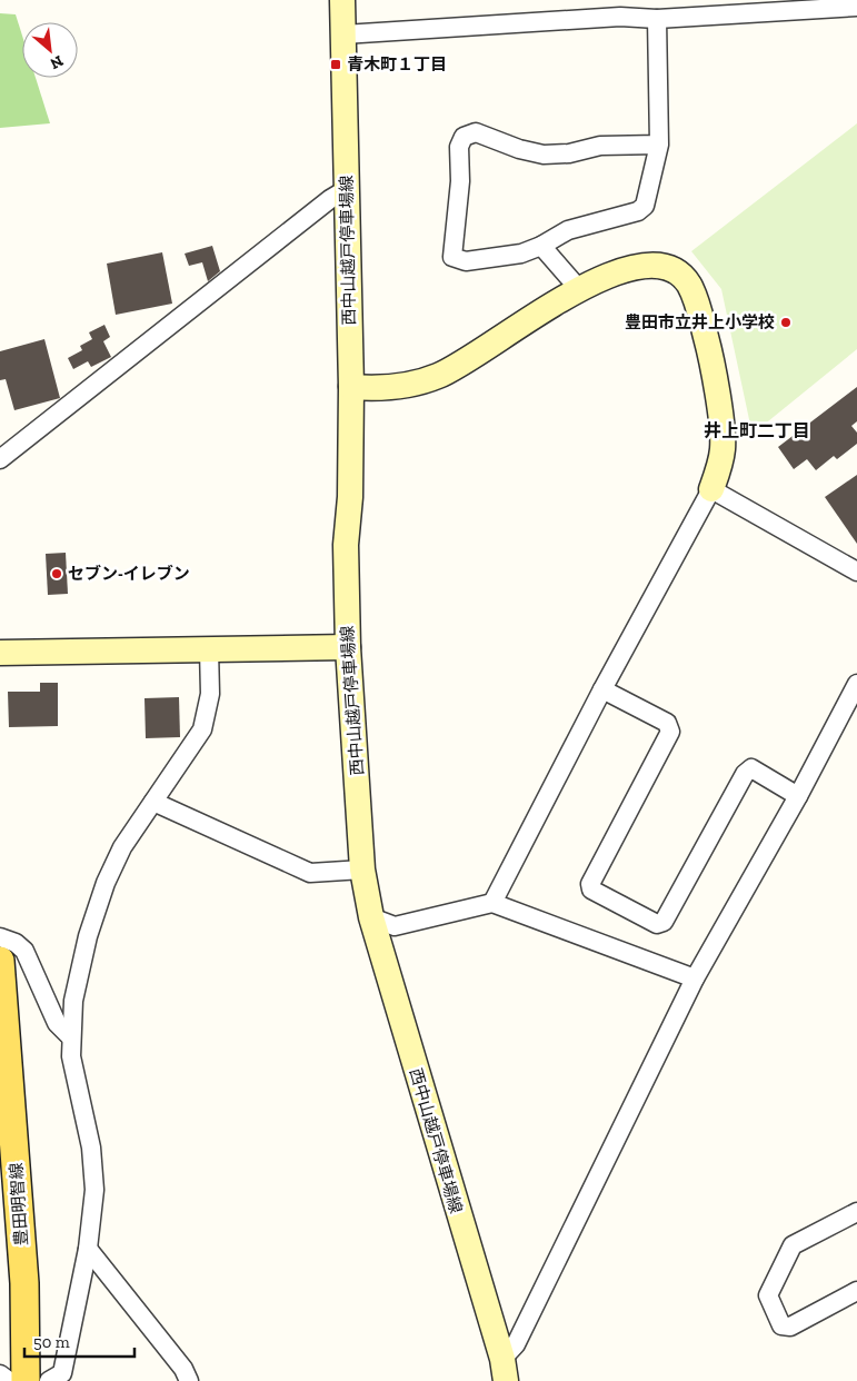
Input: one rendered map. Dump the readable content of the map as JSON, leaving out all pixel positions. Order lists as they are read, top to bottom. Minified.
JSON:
{"streets":{"main road":["西中山越戸停車場線","豊田明智線"]},"districts":["井上町二丁目"],"places":{"transit":["青木町１丁目"],"other":["豊田市立井上小学校","セブン-イレブン"]},"scale_bar":"50 m","north":"bottom right"}
